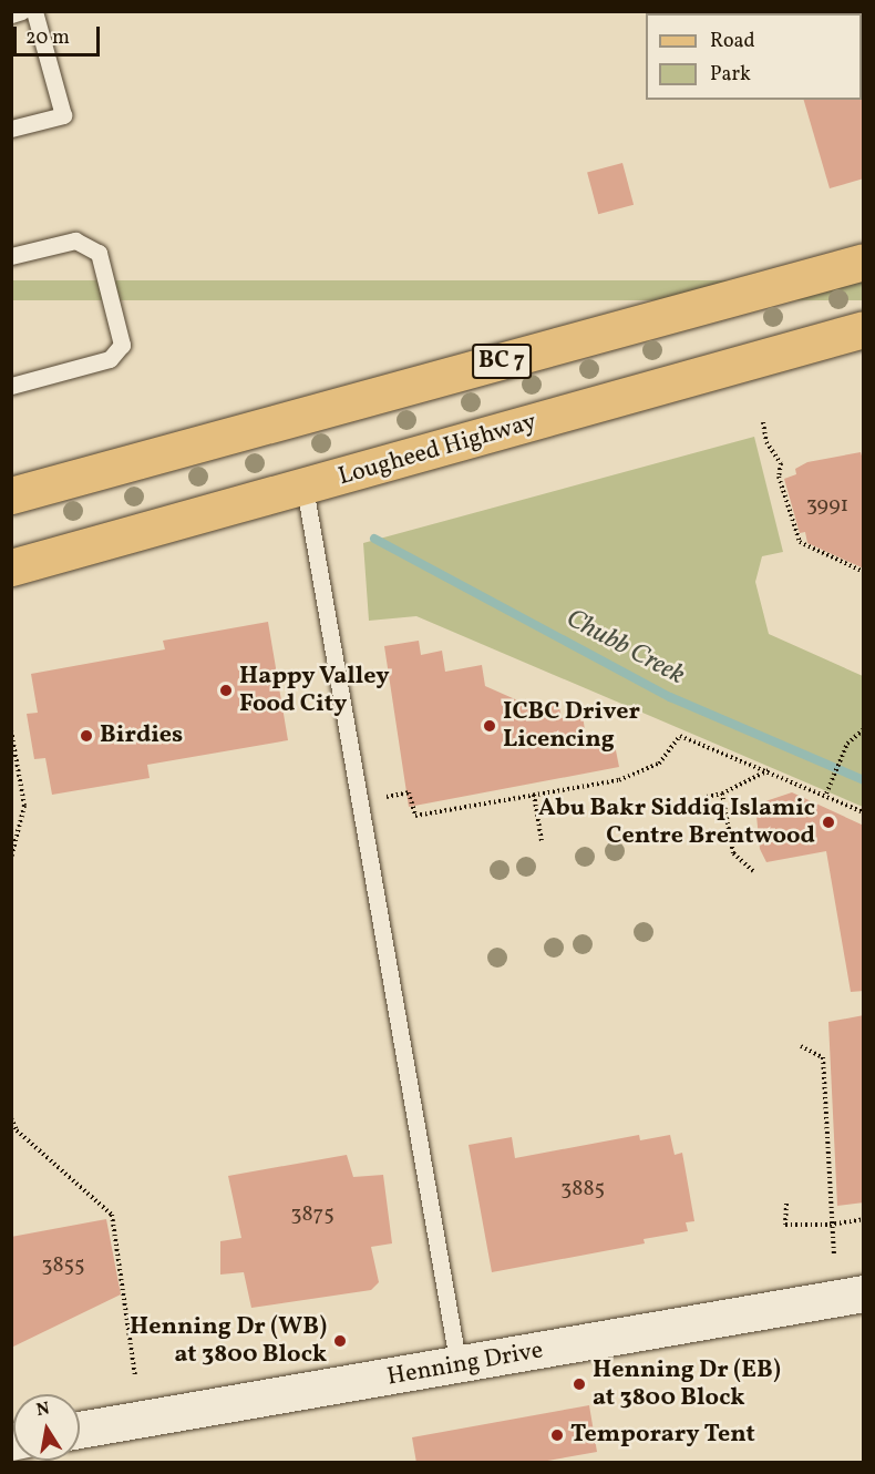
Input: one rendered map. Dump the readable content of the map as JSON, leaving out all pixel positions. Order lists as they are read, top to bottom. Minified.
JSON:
{"streets":{"main road":["BC 7","Lougheed Highway"],"street":["Henning Drive"]},"water":["Chubb Creek"],"places":["Happy Valley Food City","ICBC Driver Licencing","Birdies","Abu Bakr Siddiq Islamic Centre Brentwood","Henning Dr (WB) at 3800 Block","Henning Dr (EB) at 3800 Block","Temporary Tent"],"house_numbers":["3991","3885","3875","3855"],"legend":["Road","Park"],"scale_bar":"20 m","north":"top"}
